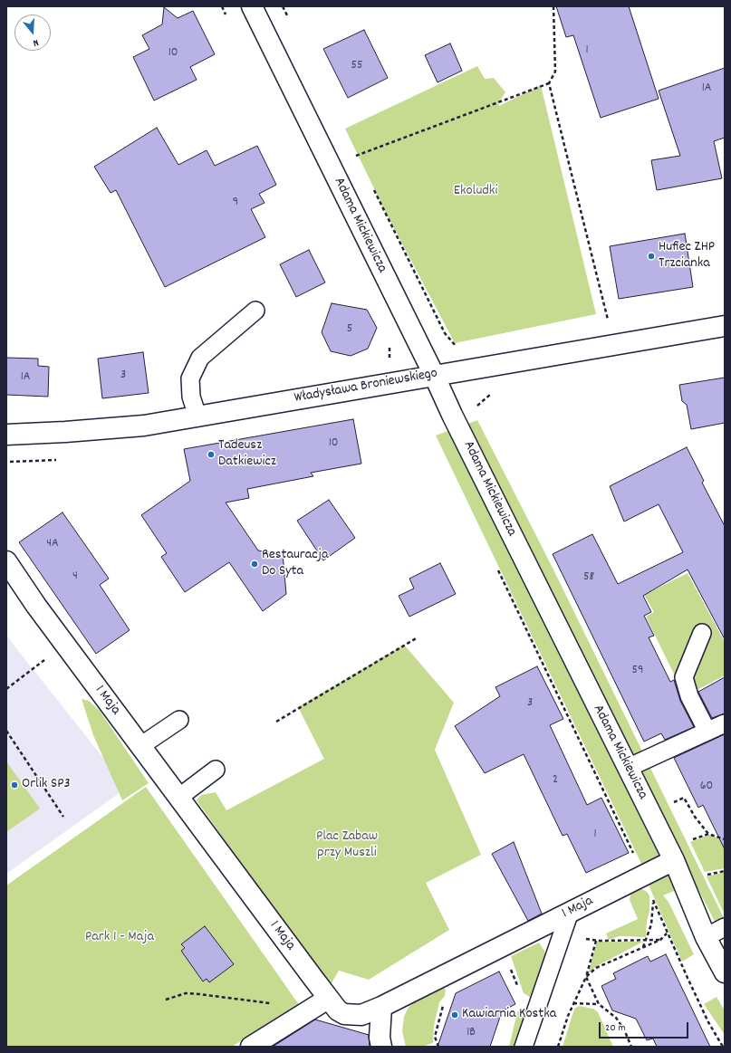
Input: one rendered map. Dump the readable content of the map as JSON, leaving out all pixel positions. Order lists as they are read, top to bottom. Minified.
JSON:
{"streets":{"street":["Adama Mickiewicza","Władysława Broniewskiego","1 Maja"]},"crossings":[["Adama Mickiewicza","Władysława Broniewskiego"],["Adama Mickiewicza","1 Maja"]],"parks":["Ekoludki","Plac Zabaw przy Muszli","Park 1 - Maja"],"places":["Hufiec ZHP Trzcianka","Tadeusz Datkiewicz","Restauracja Do Syta","Orlik SP3","Kawiarnia Kostka"],"house_numbers":["1","10","55","1A","9","5","3","1A","10","4A","4","58","59","3","2","60","1","1B"],"scale_bar":"20 m","north":"bottom"}
